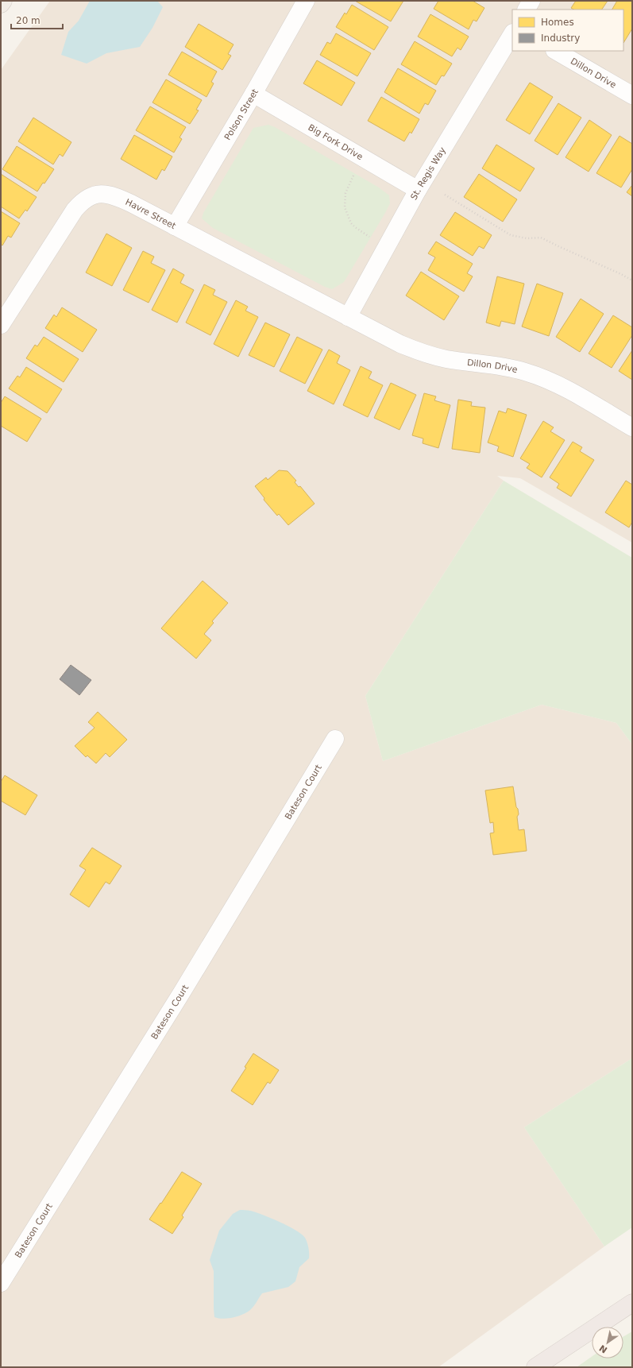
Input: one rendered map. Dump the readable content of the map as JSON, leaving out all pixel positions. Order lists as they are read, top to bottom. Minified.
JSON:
{"streets":{"street":["Dillon Drive","Polson Street","Big Fork Drive","St. Regis Way","Havre Street","Bateson Court"]},"crossings":[["Dillon Drive","St. Regis Way"],["Dillon Drive","Havre Street"],["Polson Street","Big Fork Drive"],["Polson Street","Havre Street"],["Big Fork Drive","St. Regis Way"],["St. Regis Way","Havre Street"]],"legend":["Homes","Industry"],"scale_bar":"20 m","north":"bottom left"}
